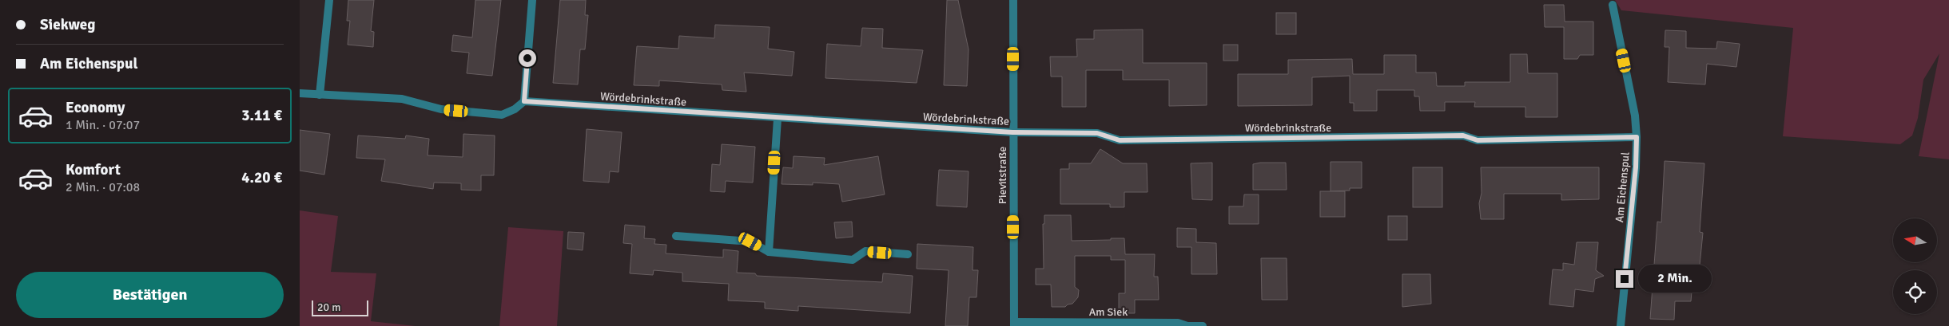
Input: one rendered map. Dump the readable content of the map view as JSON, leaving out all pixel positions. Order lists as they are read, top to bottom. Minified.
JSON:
{"streets":{"street":["Wördebrinkstraße","Pievitstraße","Am Eichenspul","Am Siek"]},"crossings":[["Wördebrinkstraße","Pievitstraße"],["Wördebrinkstraße","Am Eichenspul"],["Pievitstraße","Am Siek"]],"scale_bar":"20 m","north":"left","page":{"banner":["Siekweg","Am Eichenspul"],"list":[{"name":"Economy","note":"1 Min. · 07:07","value":"3.11 €"},{"name":"Komfort","note":"2 Min. · 07:08","value":"4.20 €"}],"buttons":"Bestätigen","bubble":"2 Min.","scale":"20 m"}}
